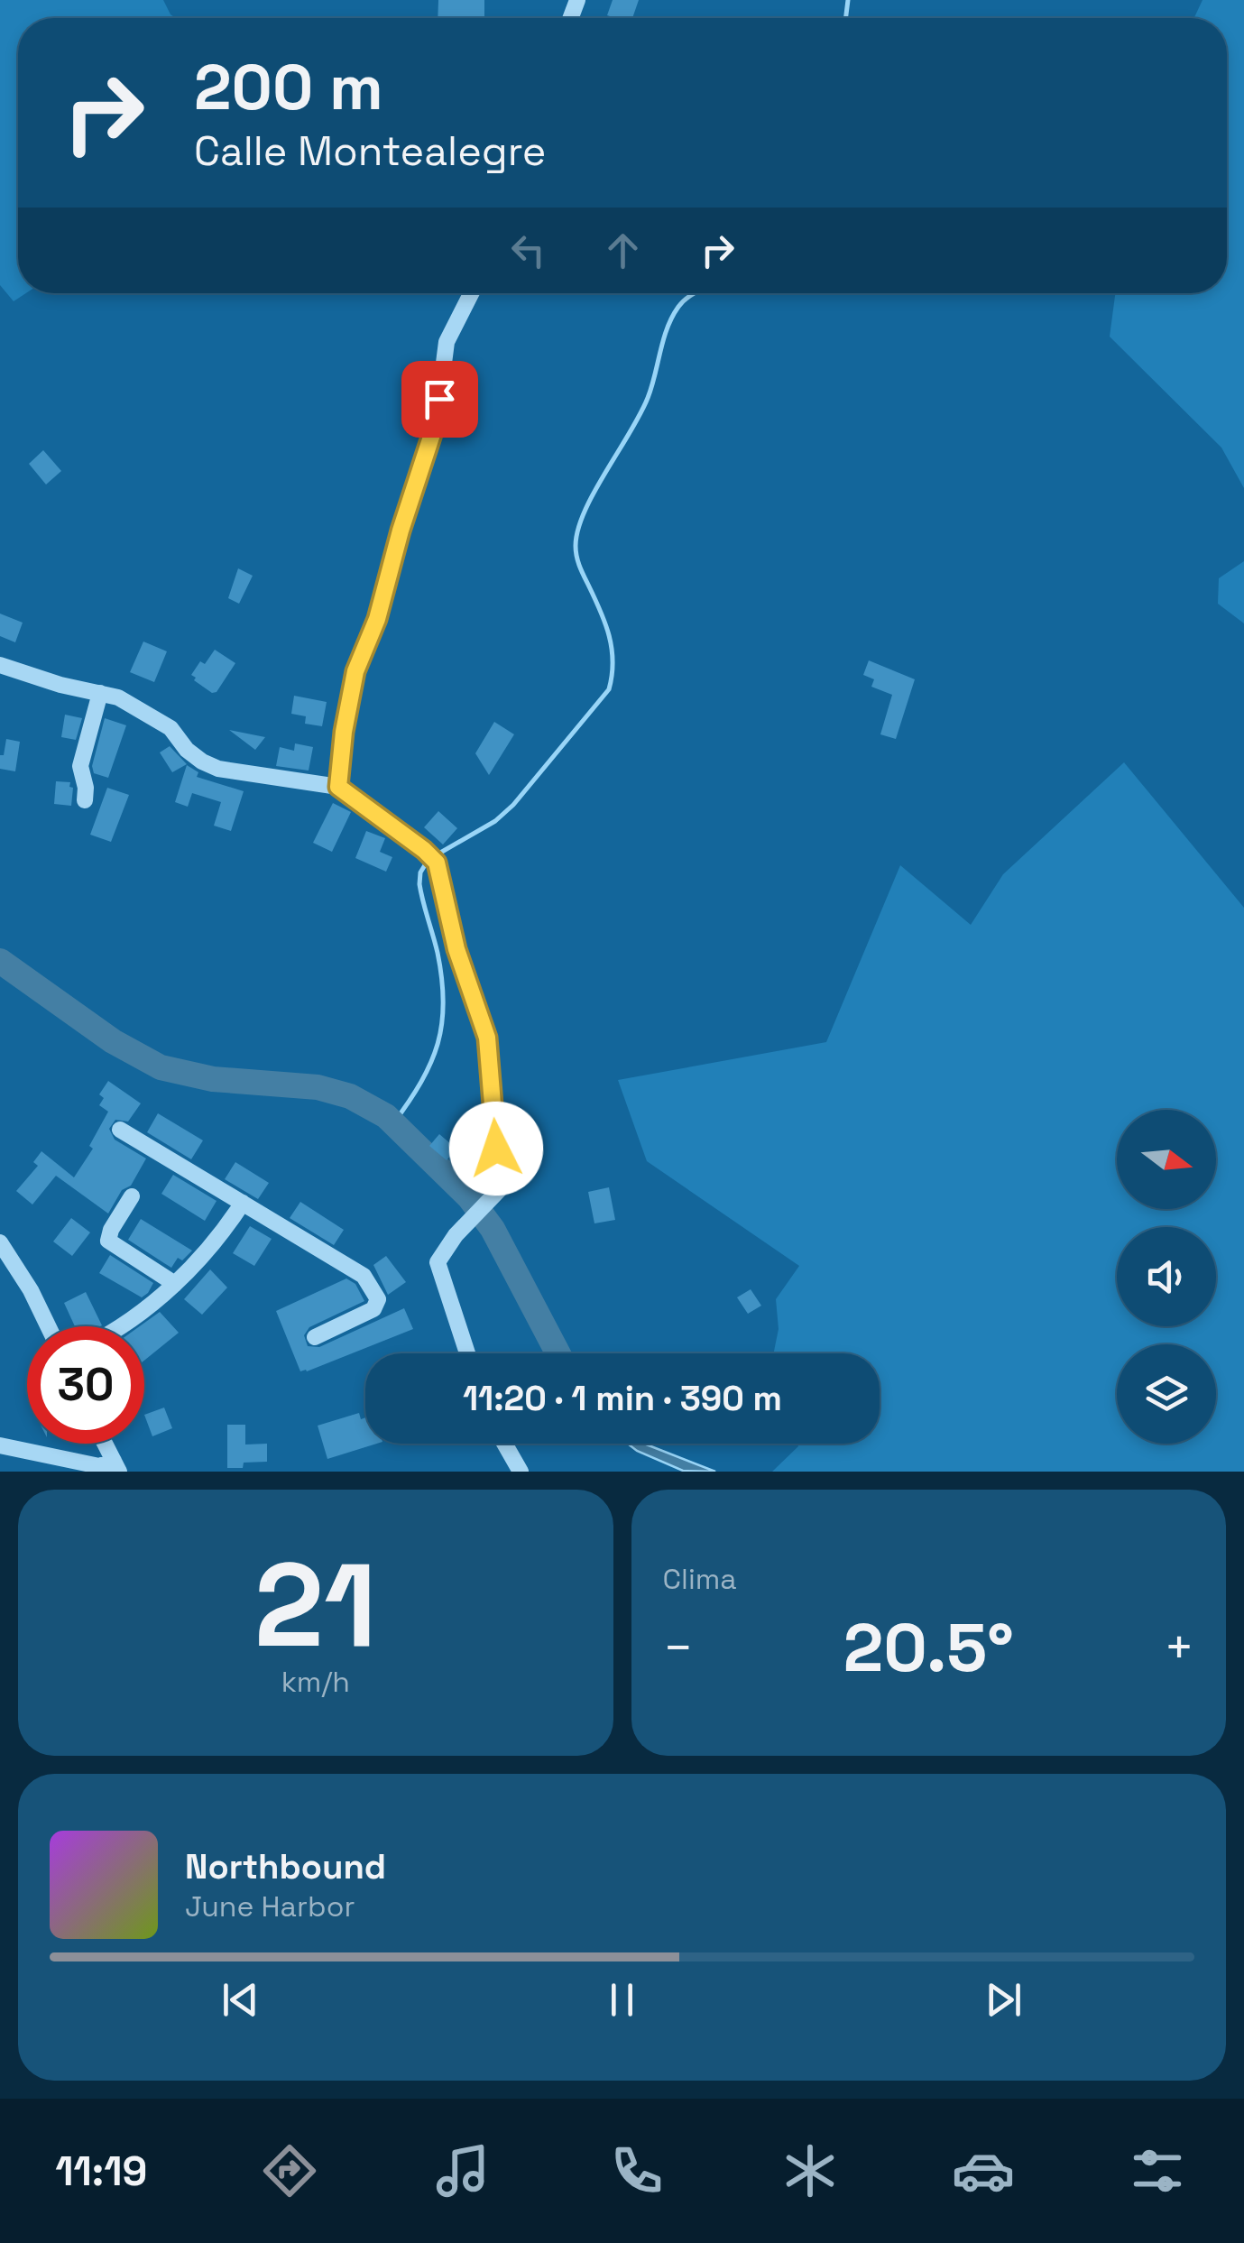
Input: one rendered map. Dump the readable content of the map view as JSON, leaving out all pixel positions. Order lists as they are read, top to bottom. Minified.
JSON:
{"north":"right","page":{"turn":["200 m","Calle Montealegre"],"limit":"30","trip":"11:20 · 1 min · 390 m","tile":[["21","km/h"],"Clima"],"heat":["−","20.5°","+"],"song":["Northbound","June Harbor"],"tabs":"11:19"}}
